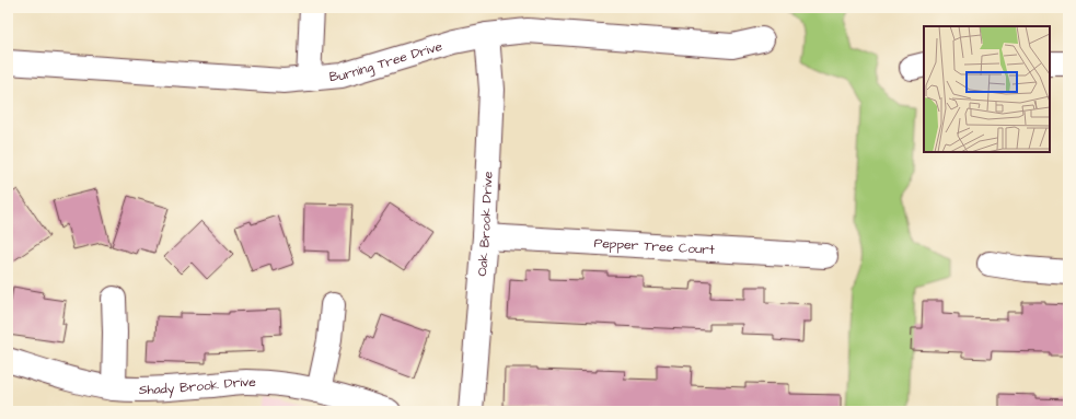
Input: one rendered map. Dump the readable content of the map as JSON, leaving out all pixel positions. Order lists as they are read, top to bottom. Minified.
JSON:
{"streets":{"street":["Burning Tree Drive","Oak Brook Drive","Pepper Tree Court","Shady Brook Drive"]},"crossings":[["Burning Tree Drive","Oak Brook Drive"],["Oak Brook Drive","Pepper Tree Court"]]}
